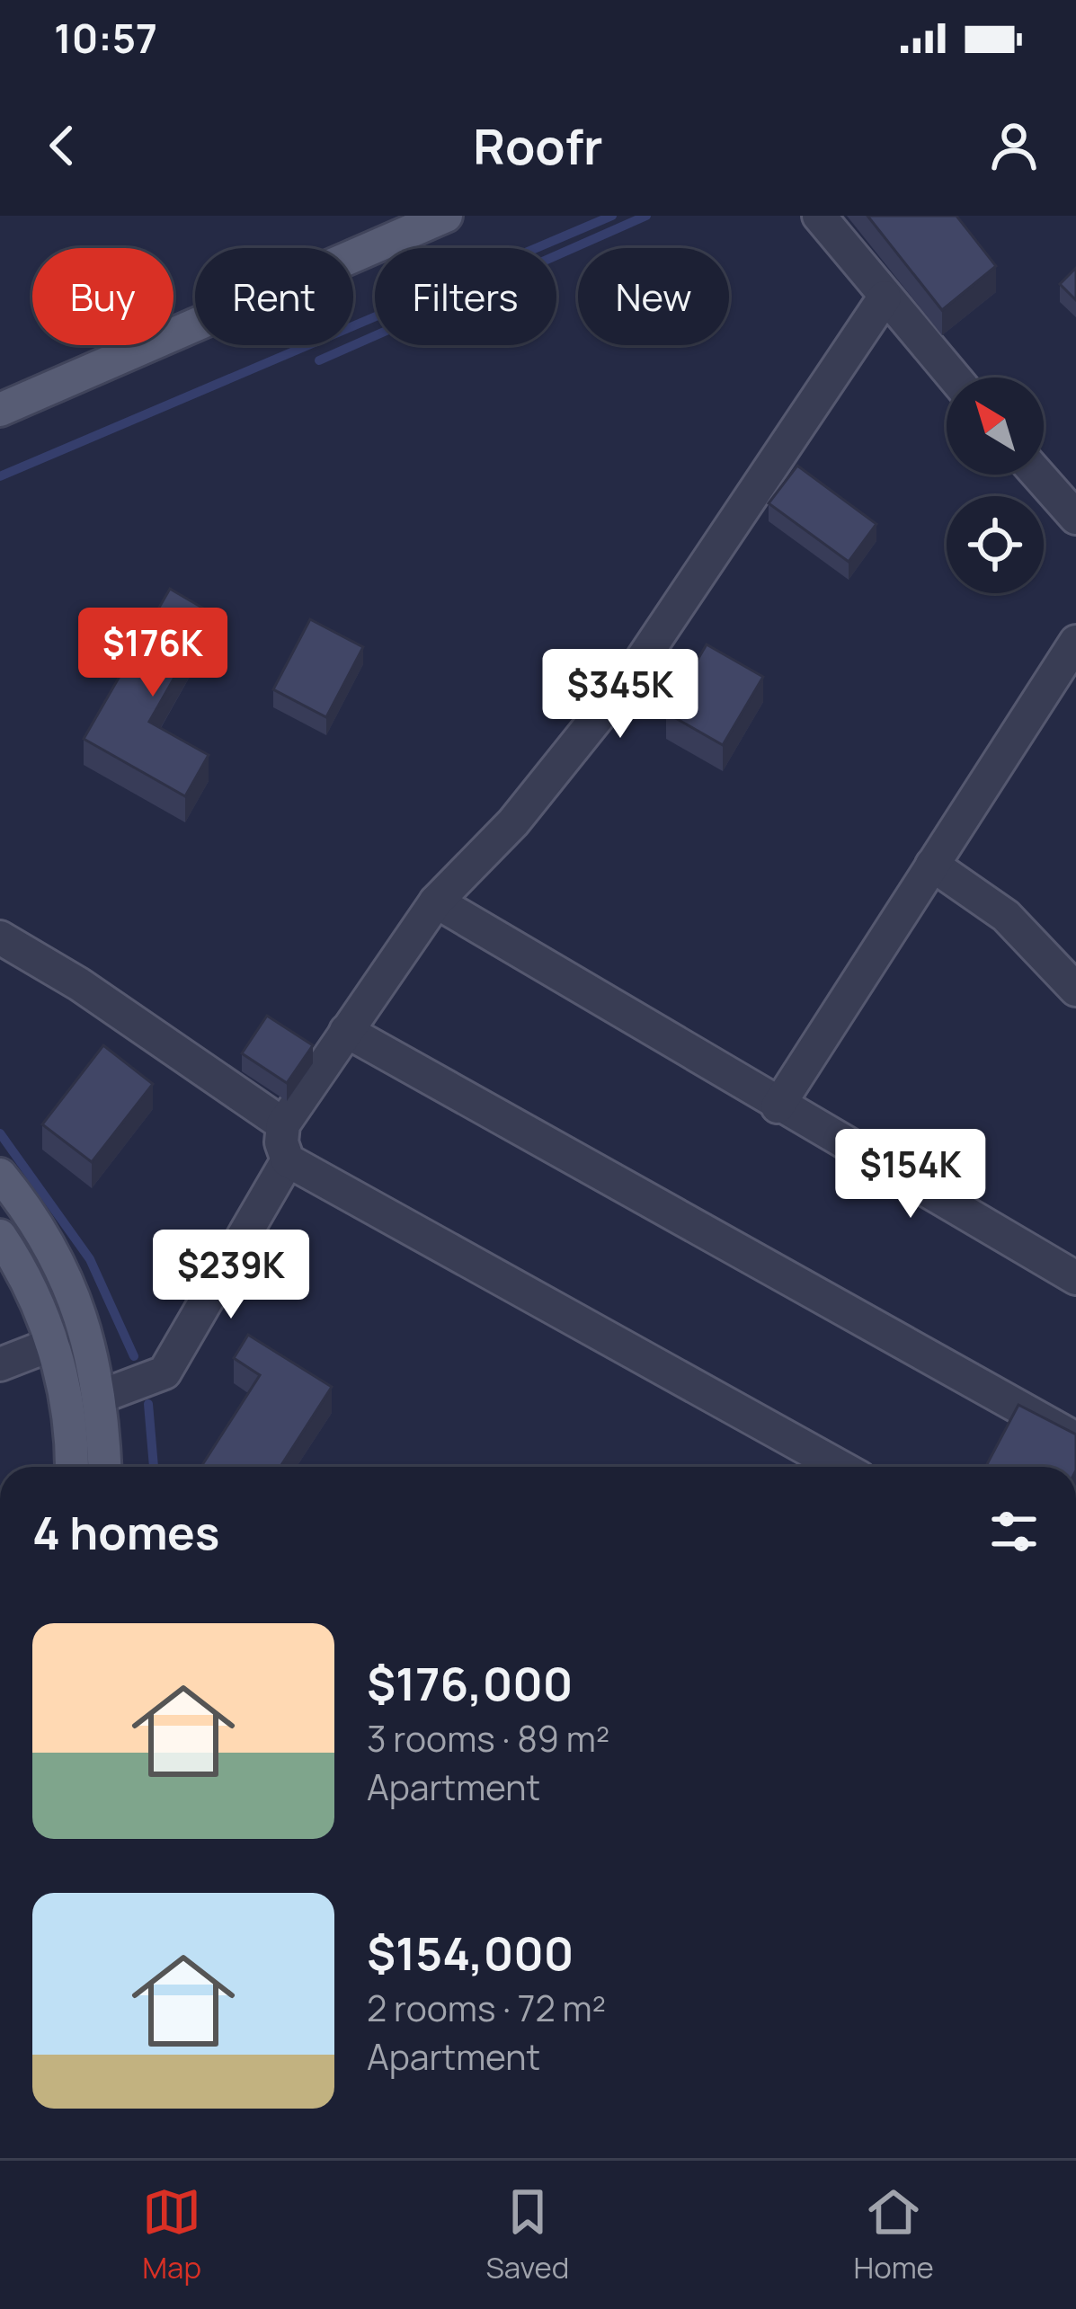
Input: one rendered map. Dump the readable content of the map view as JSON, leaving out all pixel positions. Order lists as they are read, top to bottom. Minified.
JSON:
{"north":"top left","page":{"status":"10:57","header":"Roofr","chip":["Buy","Rent","Filters","New"],"price":["$176K","$345K","$154K","$239K"],"heading":"4 homes","list":[{"name":"$176,000","note":"3 rooms · 89 m² · Apartment"},{"name":"$154,000","note":"2 rooms · 72 m² · Apartment"}],"tabs":["Map","Saved","Home"]}}
